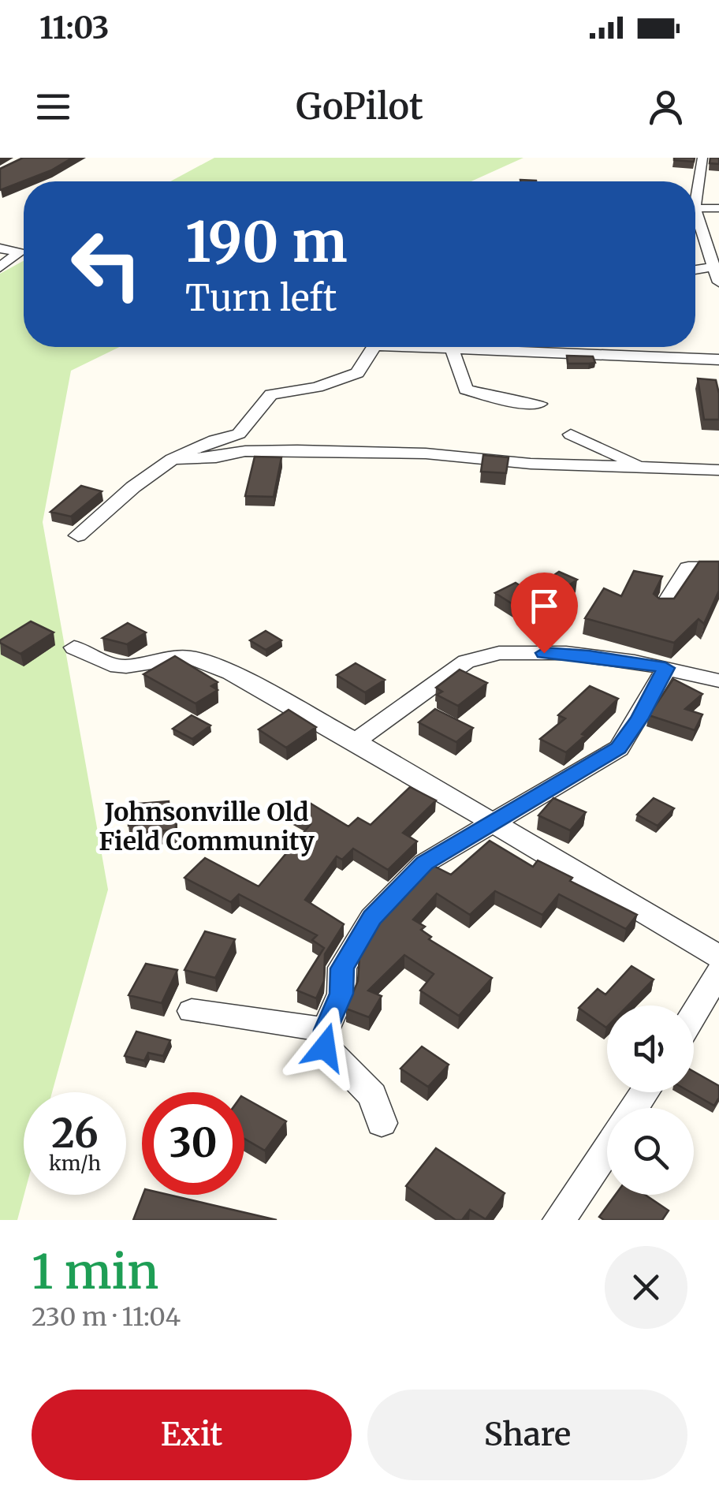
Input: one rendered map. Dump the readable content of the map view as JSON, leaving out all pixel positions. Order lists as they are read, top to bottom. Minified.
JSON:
{"districts":["Johnsonville Old Field Community"],"page":{"status":"11:03","header":"GoPilot","turn":["190 m","Turn left"],"speed":"26 km/h","limit":"30","heading":["1 min","230 m · 11:04"],"buttons":["Exit","Share"]}}
